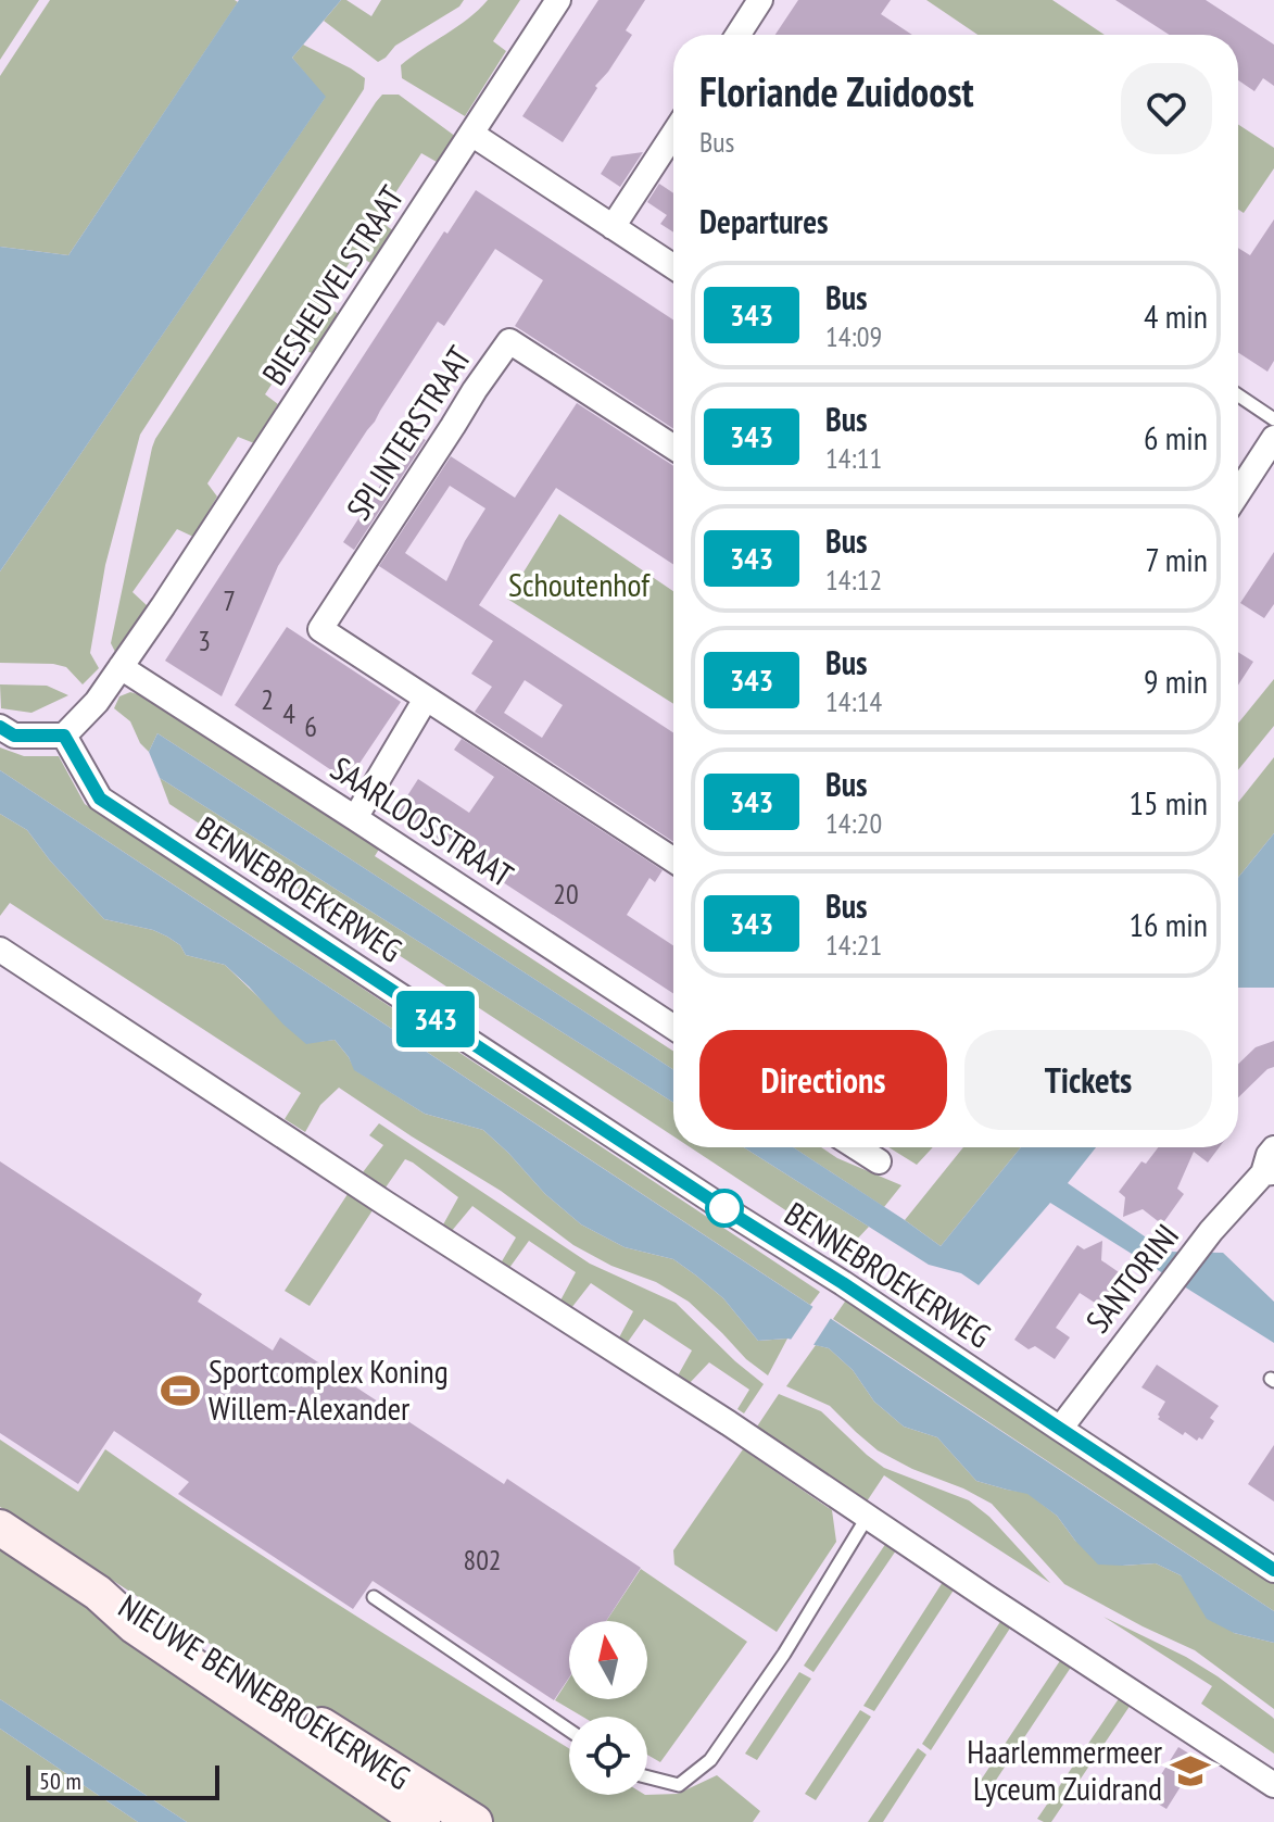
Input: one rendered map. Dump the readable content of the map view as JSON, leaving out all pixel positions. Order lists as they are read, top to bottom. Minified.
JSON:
{"streets":{"main road":["NIEUWE BENNEBROEKERWEG"],"street":["BIESHEUVELSTRAAT","SPLINTERSTRAAT","SAARLOOSSTRAAT","BENNEBROEKERWEG","SANTORINI"]},"crossings":[["BIESHEUVELSTRAAT","SAARLOOSSTRAAT"],["BIESHEUVELSTRAAT","BENNEBROEKERWEG"],["BENNEBROEKERWEG","SANTORINI"]],"parks":["Schoutenhof"],"places":{"sports":["Sportcomplex Koning Willem-Alexander"],"school or university":["Haarlemmermeer Lyceum Zuidrand"]},"lines":["bus line 343"],"house_numbers":["7","3","2","4","6","20","802"],"scale_bar":"50 m","north":"top","page":{"on_map":"343","heading":[["Floriande Zuidoost","Bus"],"Departures"],"list":[{"mark":"343","name":"Bus","note":"14:09","value":"4 min"},{"mark":"343","name":"Bus","note":"14:11","value":"6 min"},{"mark":"343","name":"Bus","note":"14:12","value":"7 min"},{"mark":"343","name":"Bus","note":"14:14","value":"9 min"},{"mark":"343","name":"Bus","note":"14:20","value":"15 min"},{"mark":"343","name":"Bus","note":"14:21","value":"16 min"}],"buttons":["Directions","Tickets"],"scale":"50 m"}}
